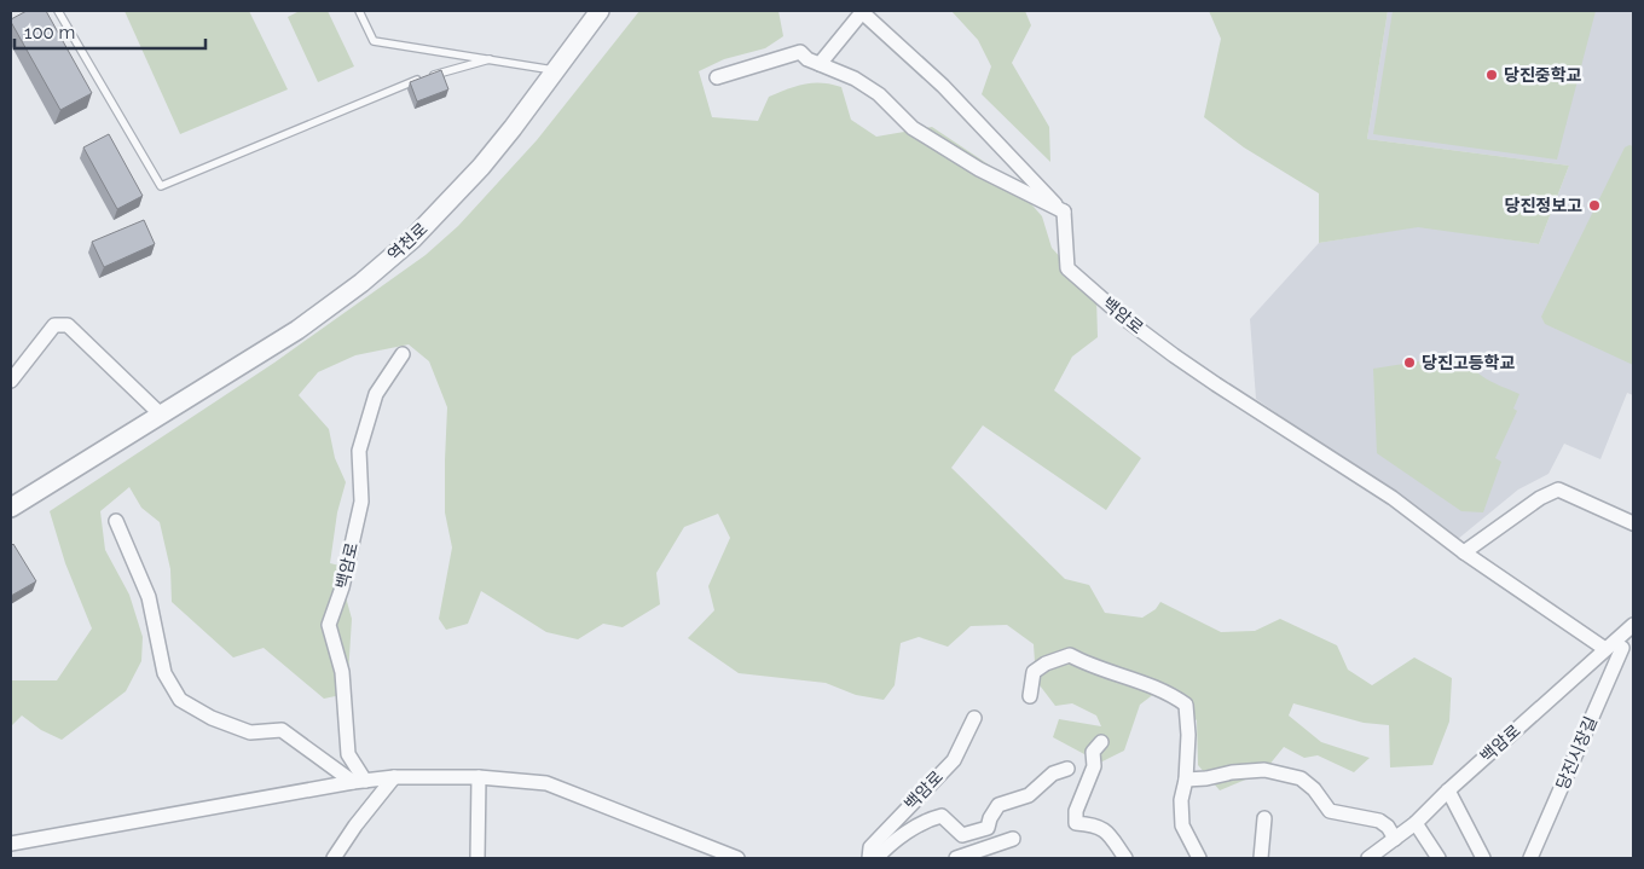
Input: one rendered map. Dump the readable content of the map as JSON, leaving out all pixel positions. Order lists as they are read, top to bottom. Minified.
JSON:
{"streets":{"street":["역천로","백암로","당진시장길"]},"places":["당진중학교","당진정보고","당진고등학교"],"scale_bar":"100 m"}
